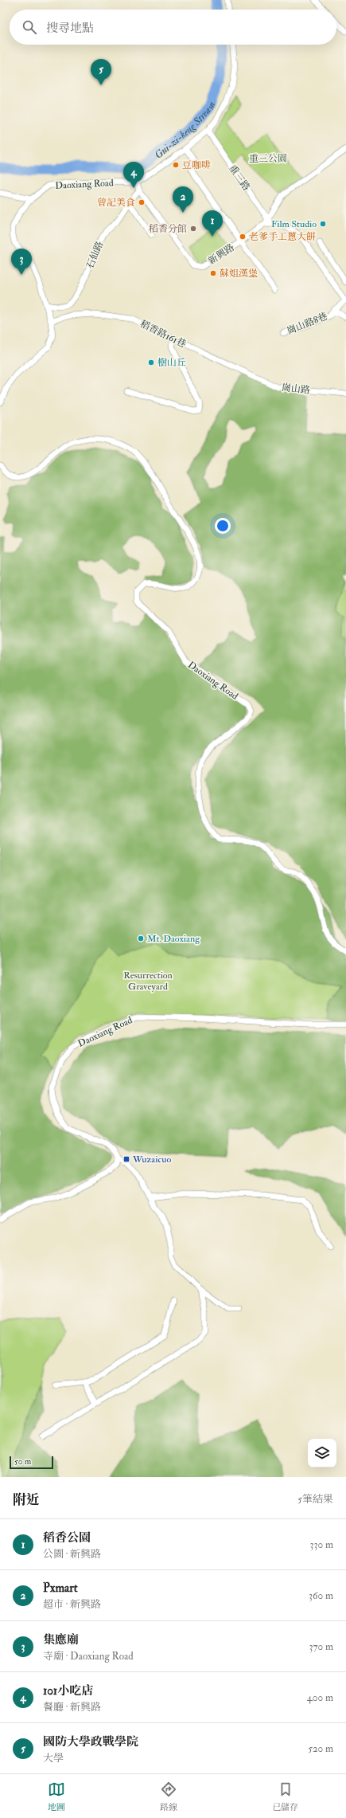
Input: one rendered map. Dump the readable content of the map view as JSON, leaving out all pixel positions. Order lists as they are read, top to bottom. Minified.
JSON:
{"streets":{"street":["重三路","Daoxiang Road","新興路","石仙路","崗山路8巷","稻香路161巷","崗山路"]},"crossings":[["重三路","新興路"],["Daoxiang Road","新興路"],["Daoxiang Road","石仙路"],["Daoxiang Road","稻香路161巷"],["新興路","石仙路"],["稻香路161巷","崗山路"]],"water":["Gui-zi-keng Stream"],"parks":["重三公園","Resurrection Graveyard"],"places":{"other":["豆咖啡","曾記美食","Film Studio","稻香分館","老爹手工蔥大餅","蘇姐漢堡","樹山丘","Mt. Daoxiang"],"transit":["Wuzaicuo"]},"scale_bar":"50 m","page":{"search":"搜尋地點","pins":["5","4","2","1","3"],"scale":"50 m","heading":["附近","5筆結果"],"list":[{"mark":"1","name":"稻香公園","note":"公園 · 新興路","value":"330 m"},{"mark":"2","name":"Pxmart","note":"超市 · 新興路","value":"360 m"},{"mark":"3","name":"集應廟","note":"寺廟 · Daoxiang Road","value":"370 m"},{"mark":"4","name":"101小吃店","note":"餐廳 · 新興路","value":"400 m"},{"mark":"5","name":"國防大學政戰學院","note":"大學","value":"520 m"}],"nav":["地圖","路線","已儲存"]}}
